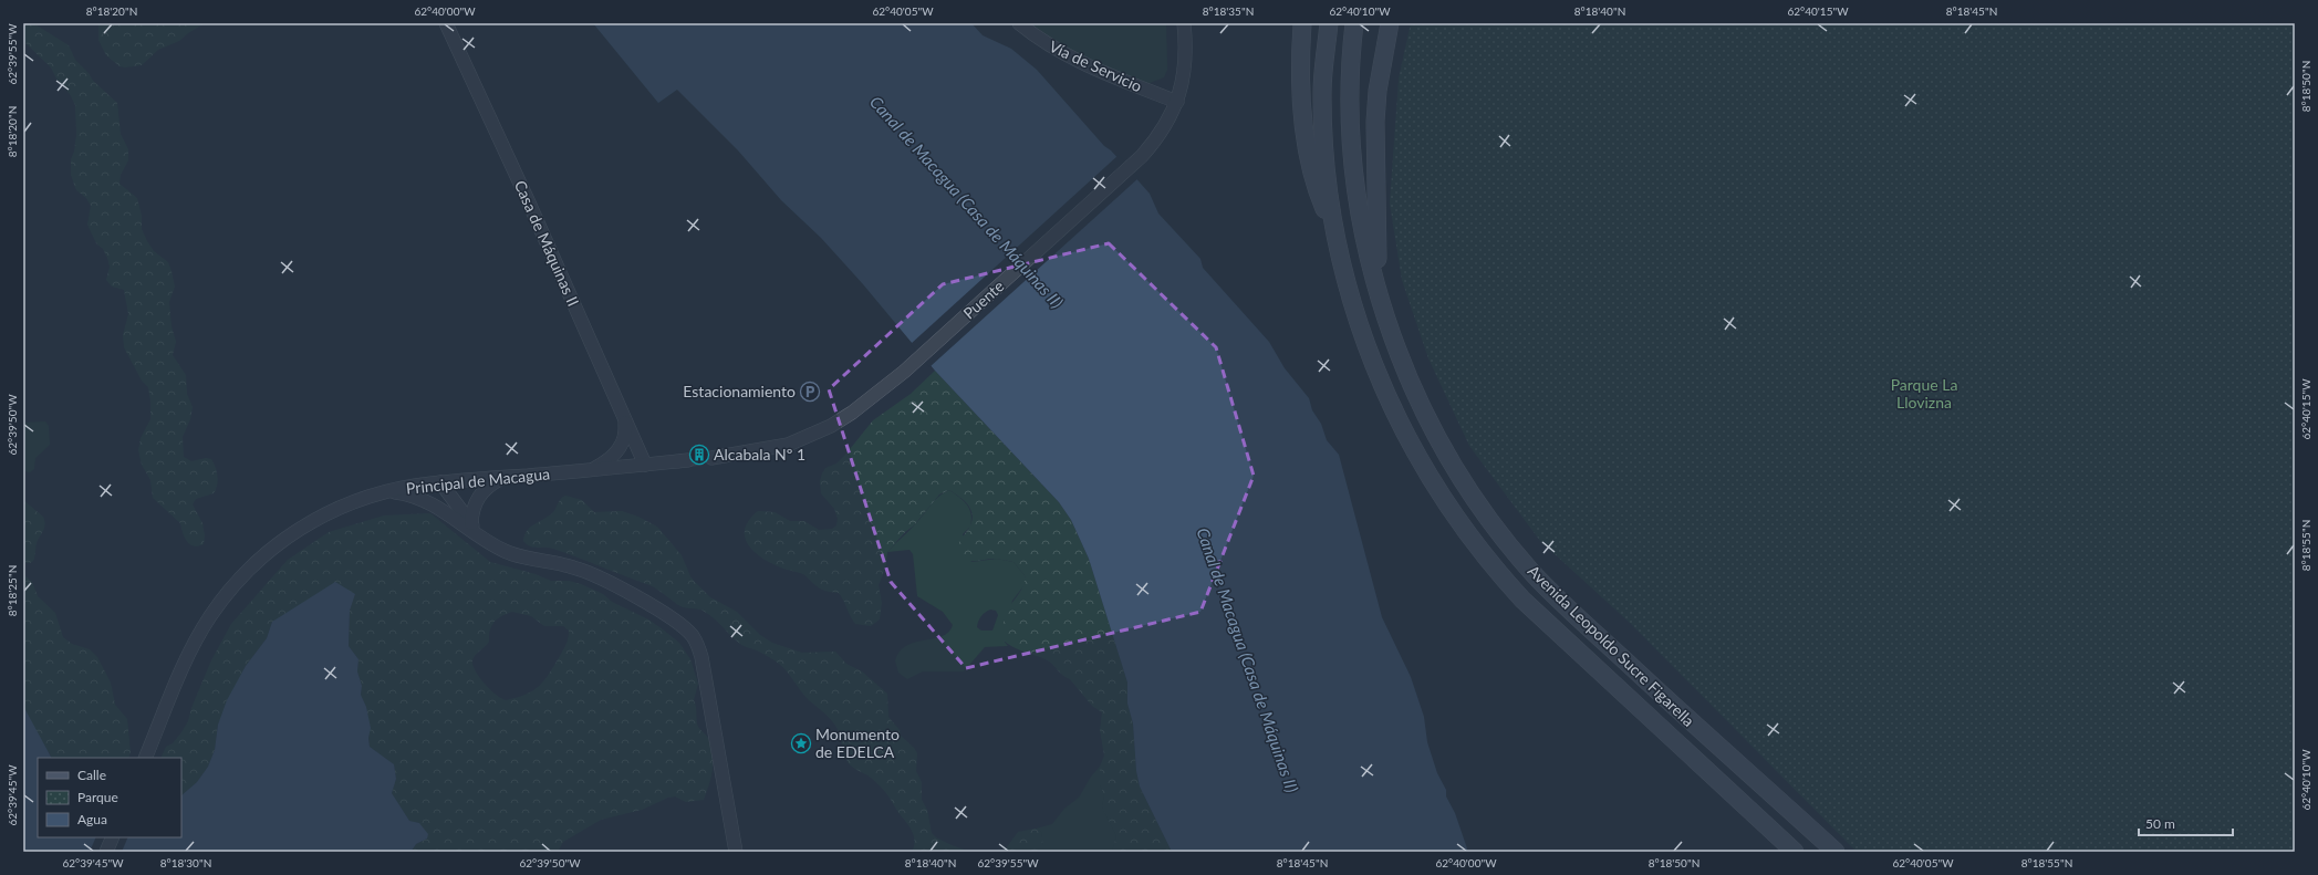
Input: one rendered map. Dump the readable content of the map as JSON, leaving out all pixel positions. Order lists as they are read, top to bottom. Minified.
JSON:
{"streets":{"main road":["Avenida Leopoldo Sucre Figarella"],"street":["Vía de Servicio","Casa de Máquinas II","Puente","Principal de Macagua"]},"crossings":[["Vía de Servicio","Puente"],["Casa de Máquinas II","Principal de Macagua"]],"water":["Canal de Macagua (Casa de Máquinas II)"],"parks":["Parque La Llovizna"],"places":{"parking":["Estacionamiento"],"building":["Alcabala Nº 1"],"place":["Monumento de EDELCA"]},"legend":["Calle","Parque","Agua"],"scale_bar":"50 m","coordinates":["8°18'20\"N","62°40'00\"W","62°40'05\"W","8°18'35\"N","62°40'10\"W","8°18'40\"N","62°40'15\"W","8°18'45\"N","62°39'55\"W","8°18'50\"N","62°39'50\"W","8°18'55\"N","8°18'25\"N","62°39'45\"W","8°18'30\"N"]}
